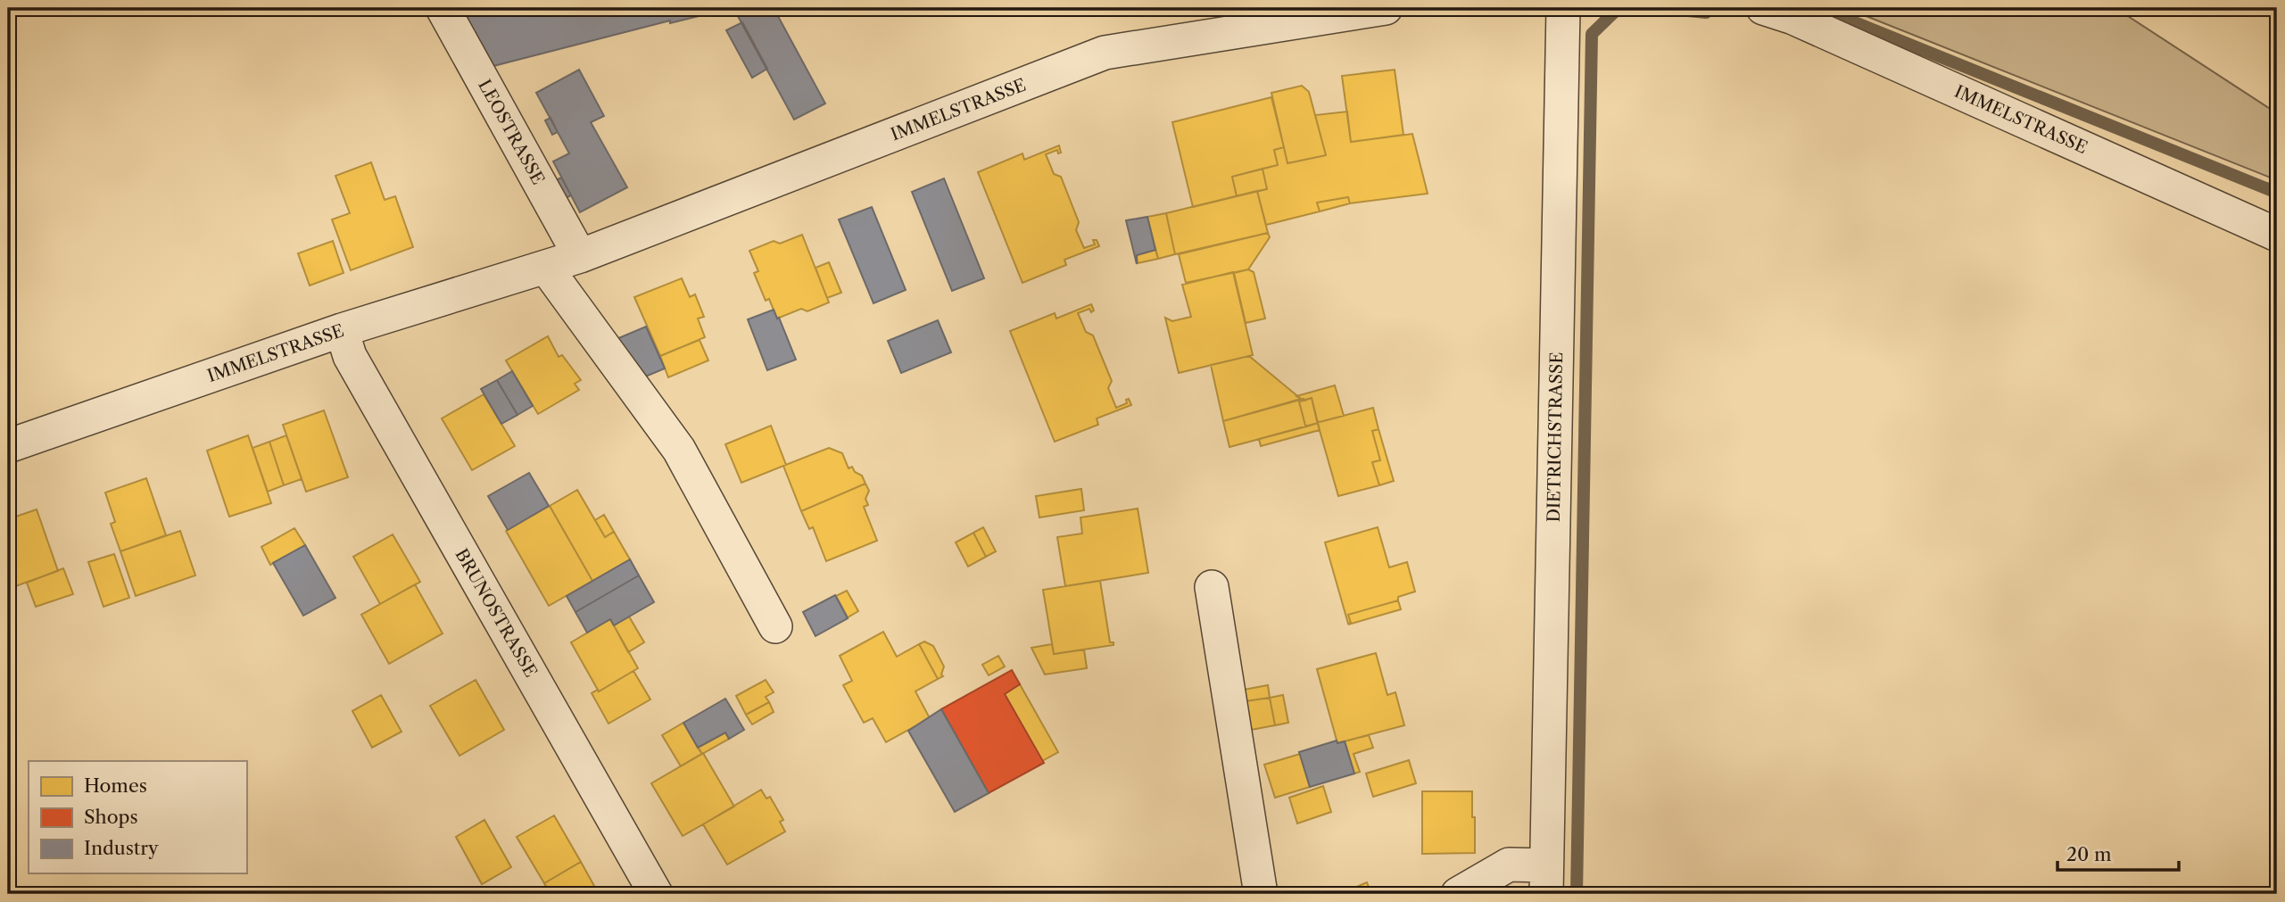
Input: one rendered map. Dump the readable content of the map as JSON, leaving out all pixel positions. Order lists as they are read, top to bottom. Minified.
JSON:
{"streets":{"street":["IMMELSTRASSE","LEOSTRASSE","DIETRICHSTRASSE","BRUNOSTRASSE"]},"crossings":[["IMMELSTRASSE","LEOSTRASSE"],["IMMELSTRASSE","BRUNOSTRASSE"]],"legend":["Homes","Shops","Industry"],"scale_bar":"20 m"}
